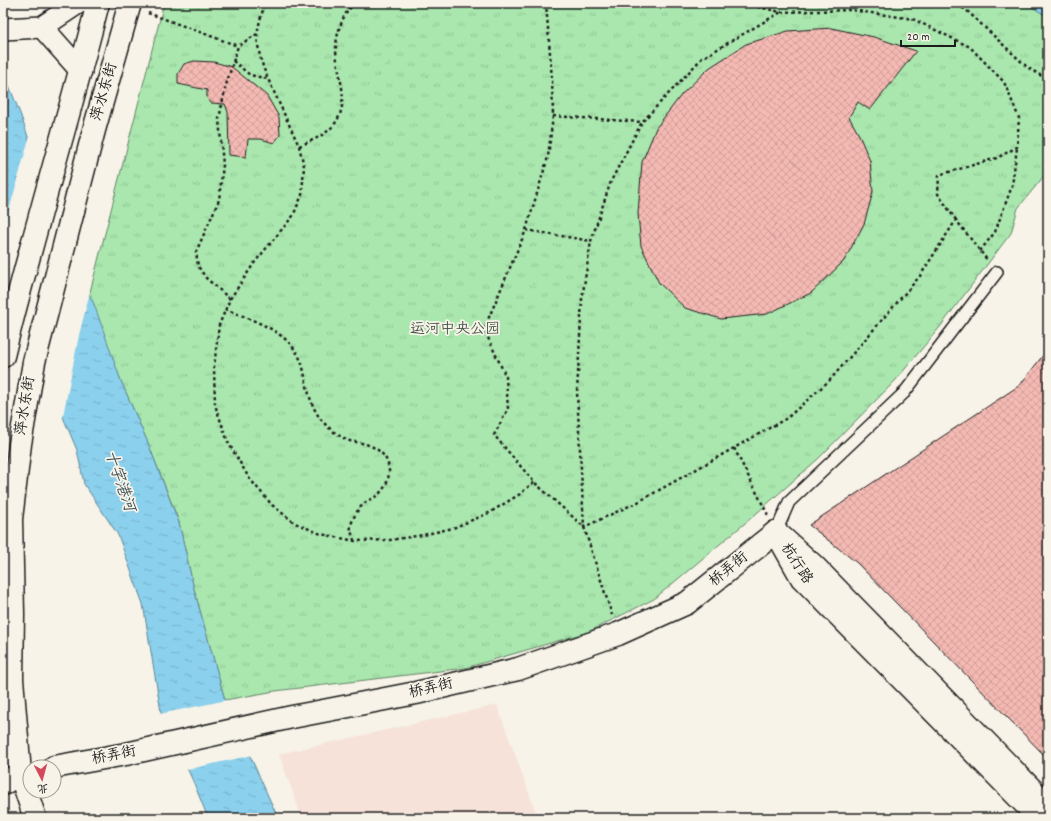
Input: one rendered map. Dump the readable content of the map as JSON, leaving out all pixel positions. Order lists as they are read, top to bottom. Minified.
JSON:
{"streets":{"street":["萍水东街","杭行路","桥弄街"]},"crossings":[["杭行路","桥弄街"]],"water":["十字港河"],"parks":["运河中央公园"],"scale_bar":"20 m","north":"bottom"}
